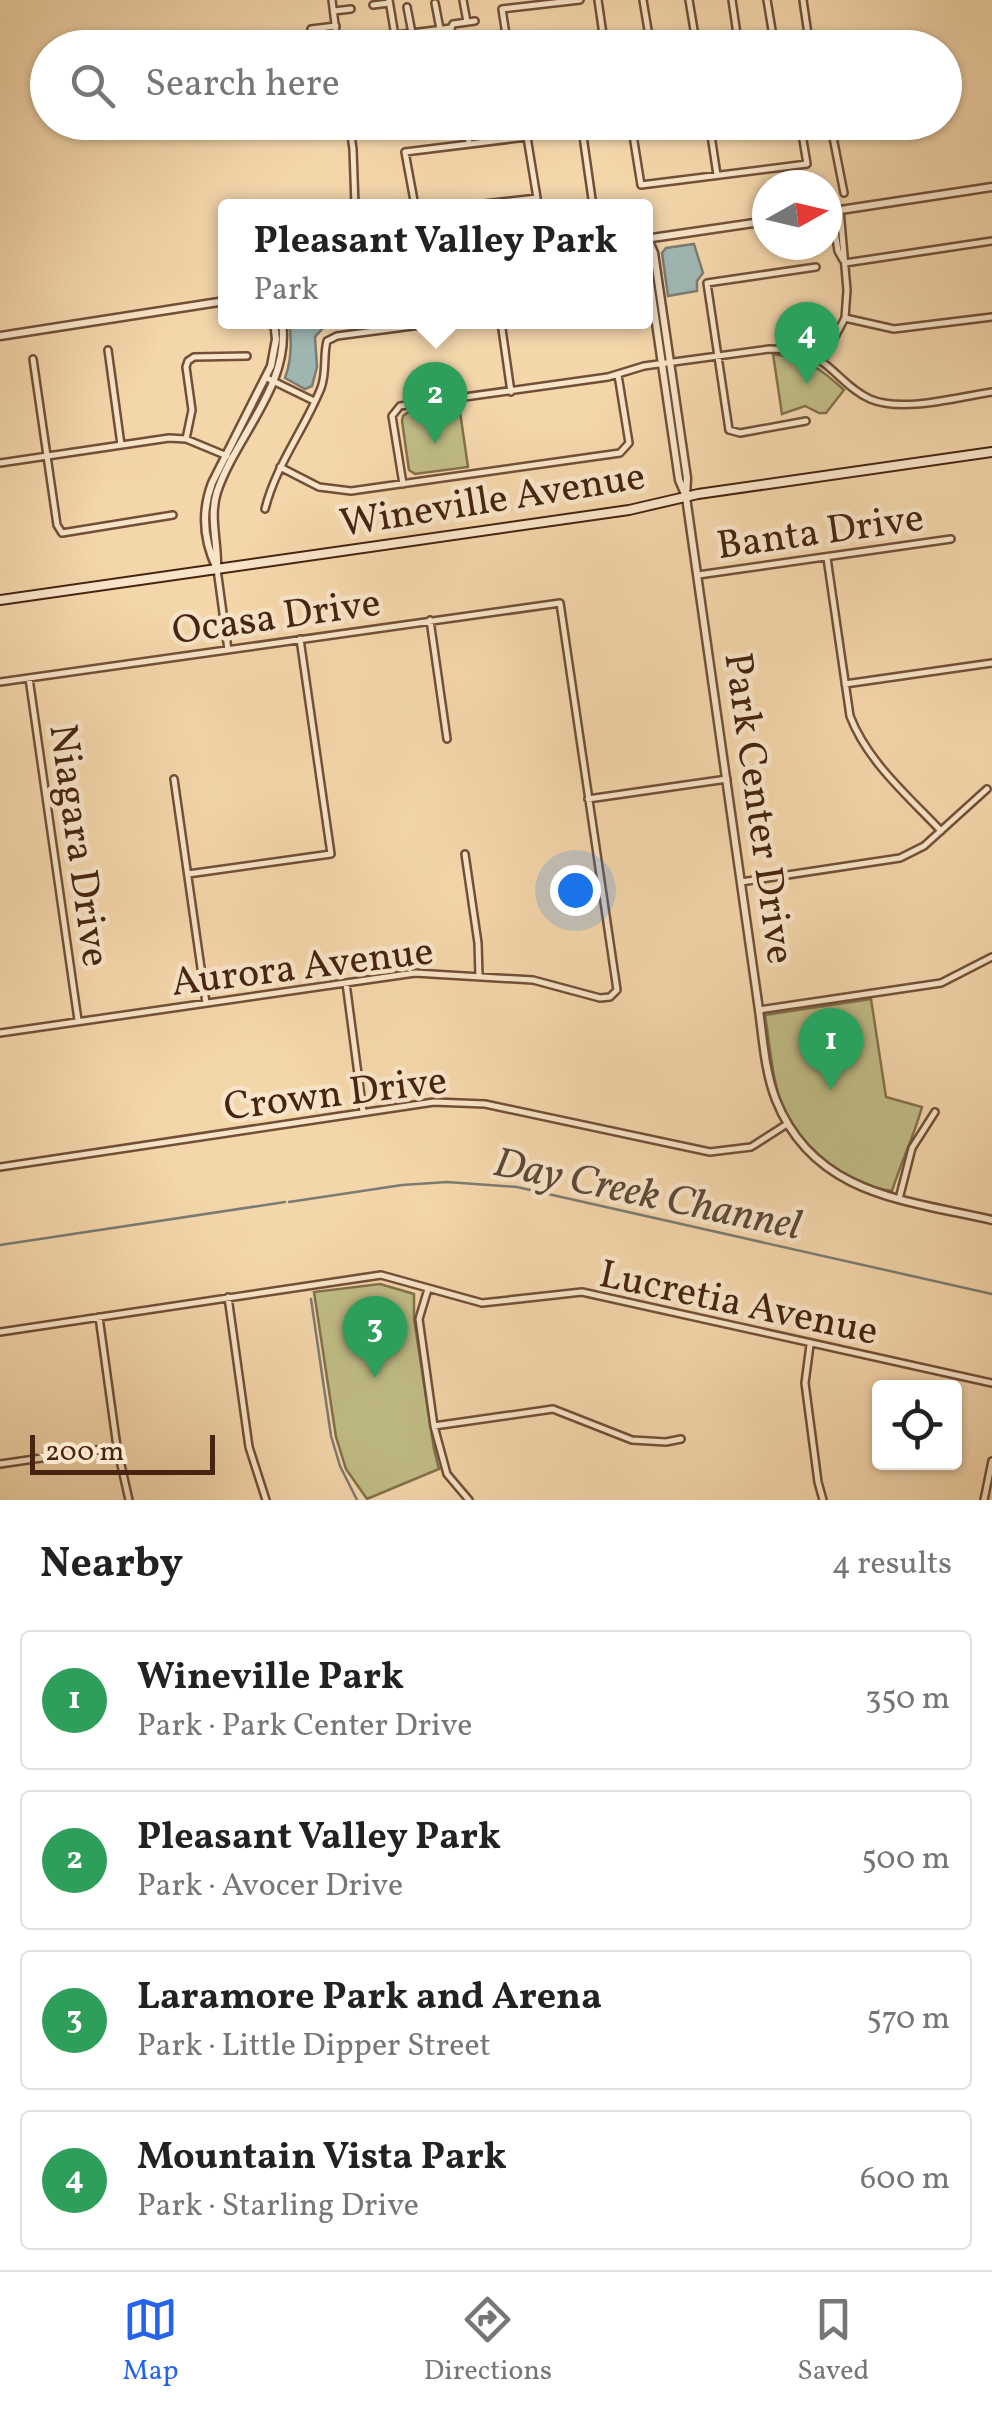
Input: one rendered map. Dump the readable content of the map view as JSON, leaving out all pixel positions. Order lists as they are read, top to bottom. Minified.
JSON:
{"streets":{"main road":["Wineville Avenue"],"street":["Banta Drive","Ocasa Drive","Park Center Drive","Niagara Drive","Aurora Avenue","Crown Drive","Lucretia Avenue"]},"crossings":[["Wineville Avenue","Park Center Drive"],["Banta Drive","Park Center Drive"],["Ocasa Drive","Niagara Drive"],["Ocasa Drive","Aurora Avenue"],["Park Center Drive","Crown Drive"],["Niagara Drive","Aurora Avenue"]],"water":["Day Creek Channel"],"scale_bar":"200 m","north":"right","page":{"search":"Search here","popup":["Pleasant Valley Park","Park"],"pins":["4","2","1","3"],"scale":"200 m","heading":["Nearby","4 results"],"list":[{"mark":"1","name":"Wineville Park","note":"Park · Park Center Drive","value":"350 m"},{"mark":"2","name":"Pleasant Valley Park","note":"Park · Avocer Drive","value":"500 m"},{"mark":"3","name":"Laramore Park and Arena","note":"Park · Little Dipper Street","value":"570 m"},{"mark":"4","name":"Mountain Vista Park","note":"Park · Starling Drive","value":"600 m"}],"nav":["Map","Directions","Saved"]}}
